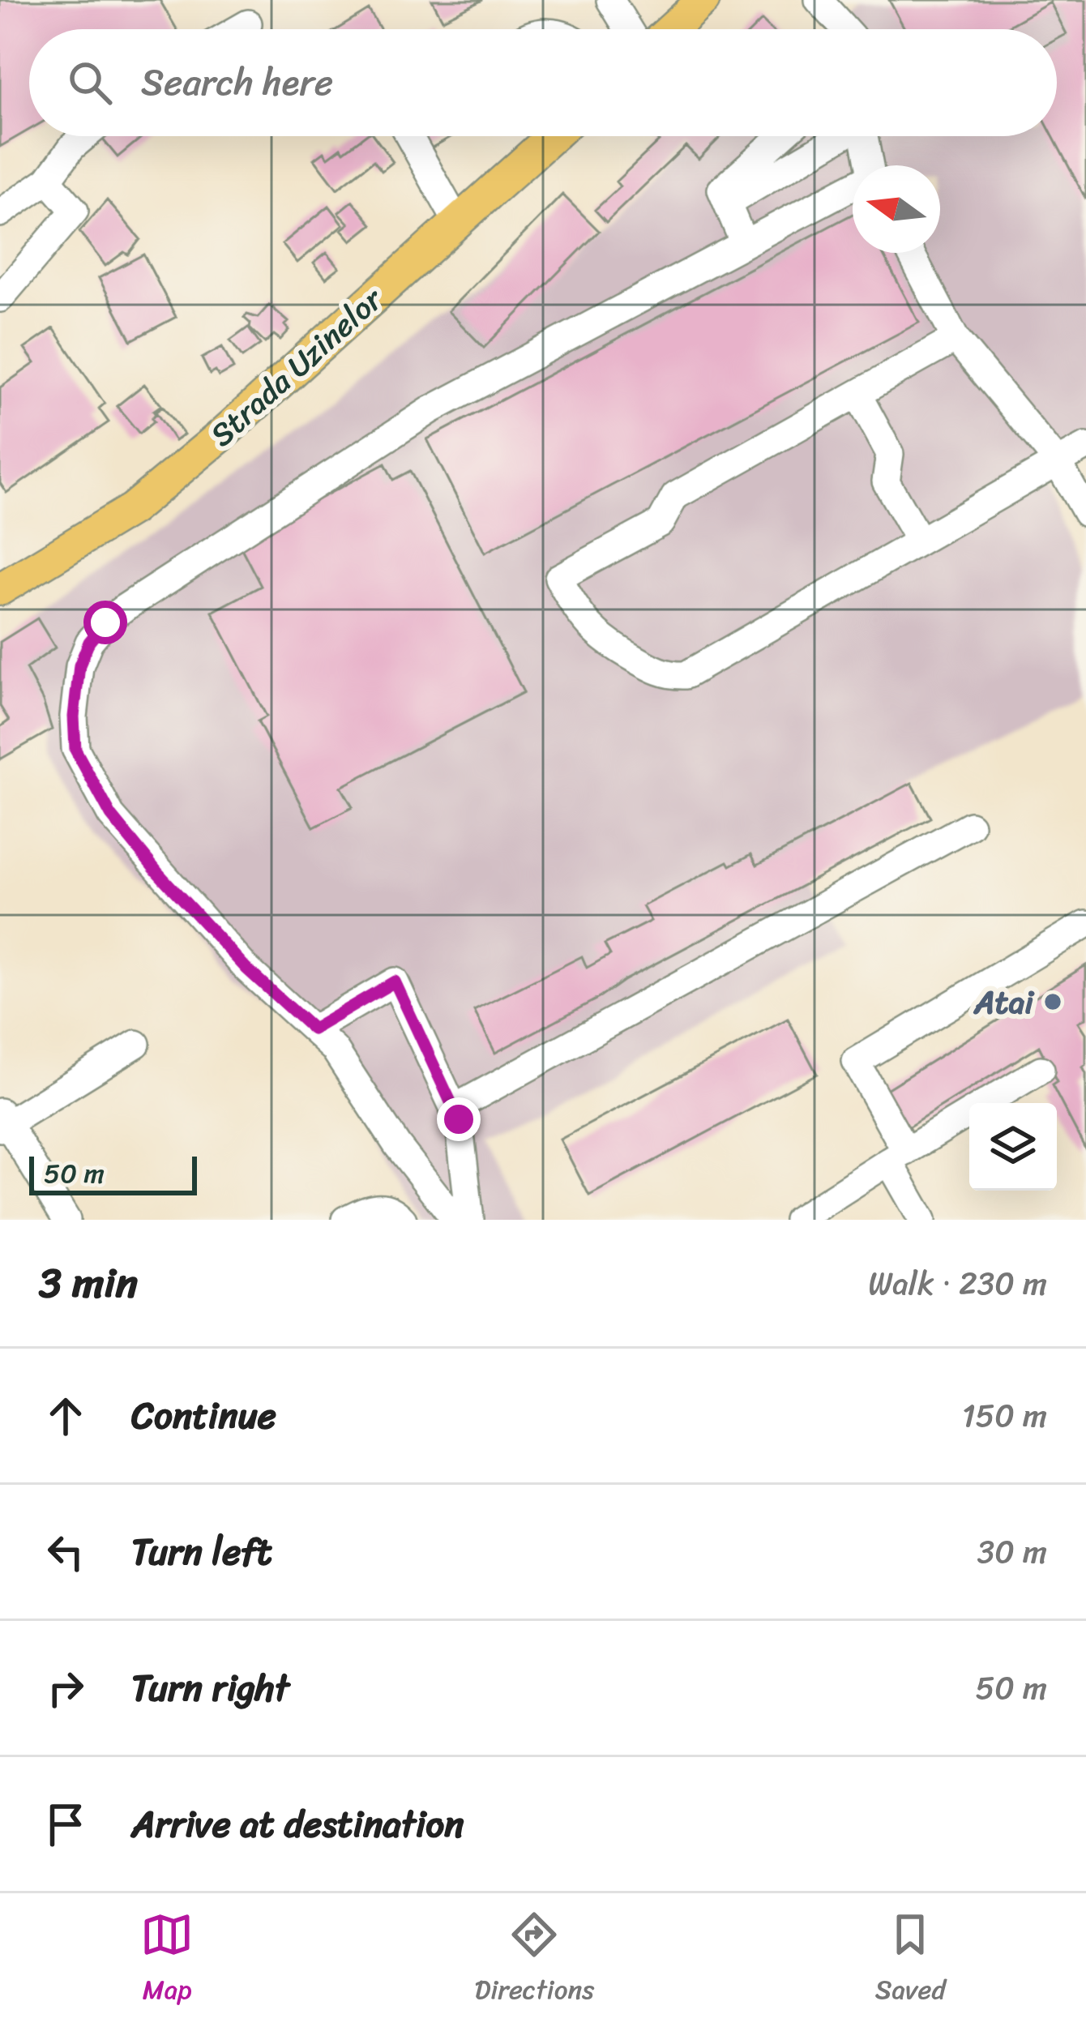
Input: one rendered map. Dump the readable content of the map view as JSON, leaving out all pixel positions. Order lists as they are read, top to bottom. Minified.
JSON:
{"streets":{"main road":["Strada Uzinelor"]},"places":["Atai"],"scale_bar":"50 m","north":"left","page":{"search":"Search here","scale":"50 m","heading":["3 min","Walk · 230 m"],"list":[["Continue","150 m"],["Turn left","30 m"],["Turn right","50 m"],"Arrive at destination"],"nav":["Map","Directions","Saved"]}}
